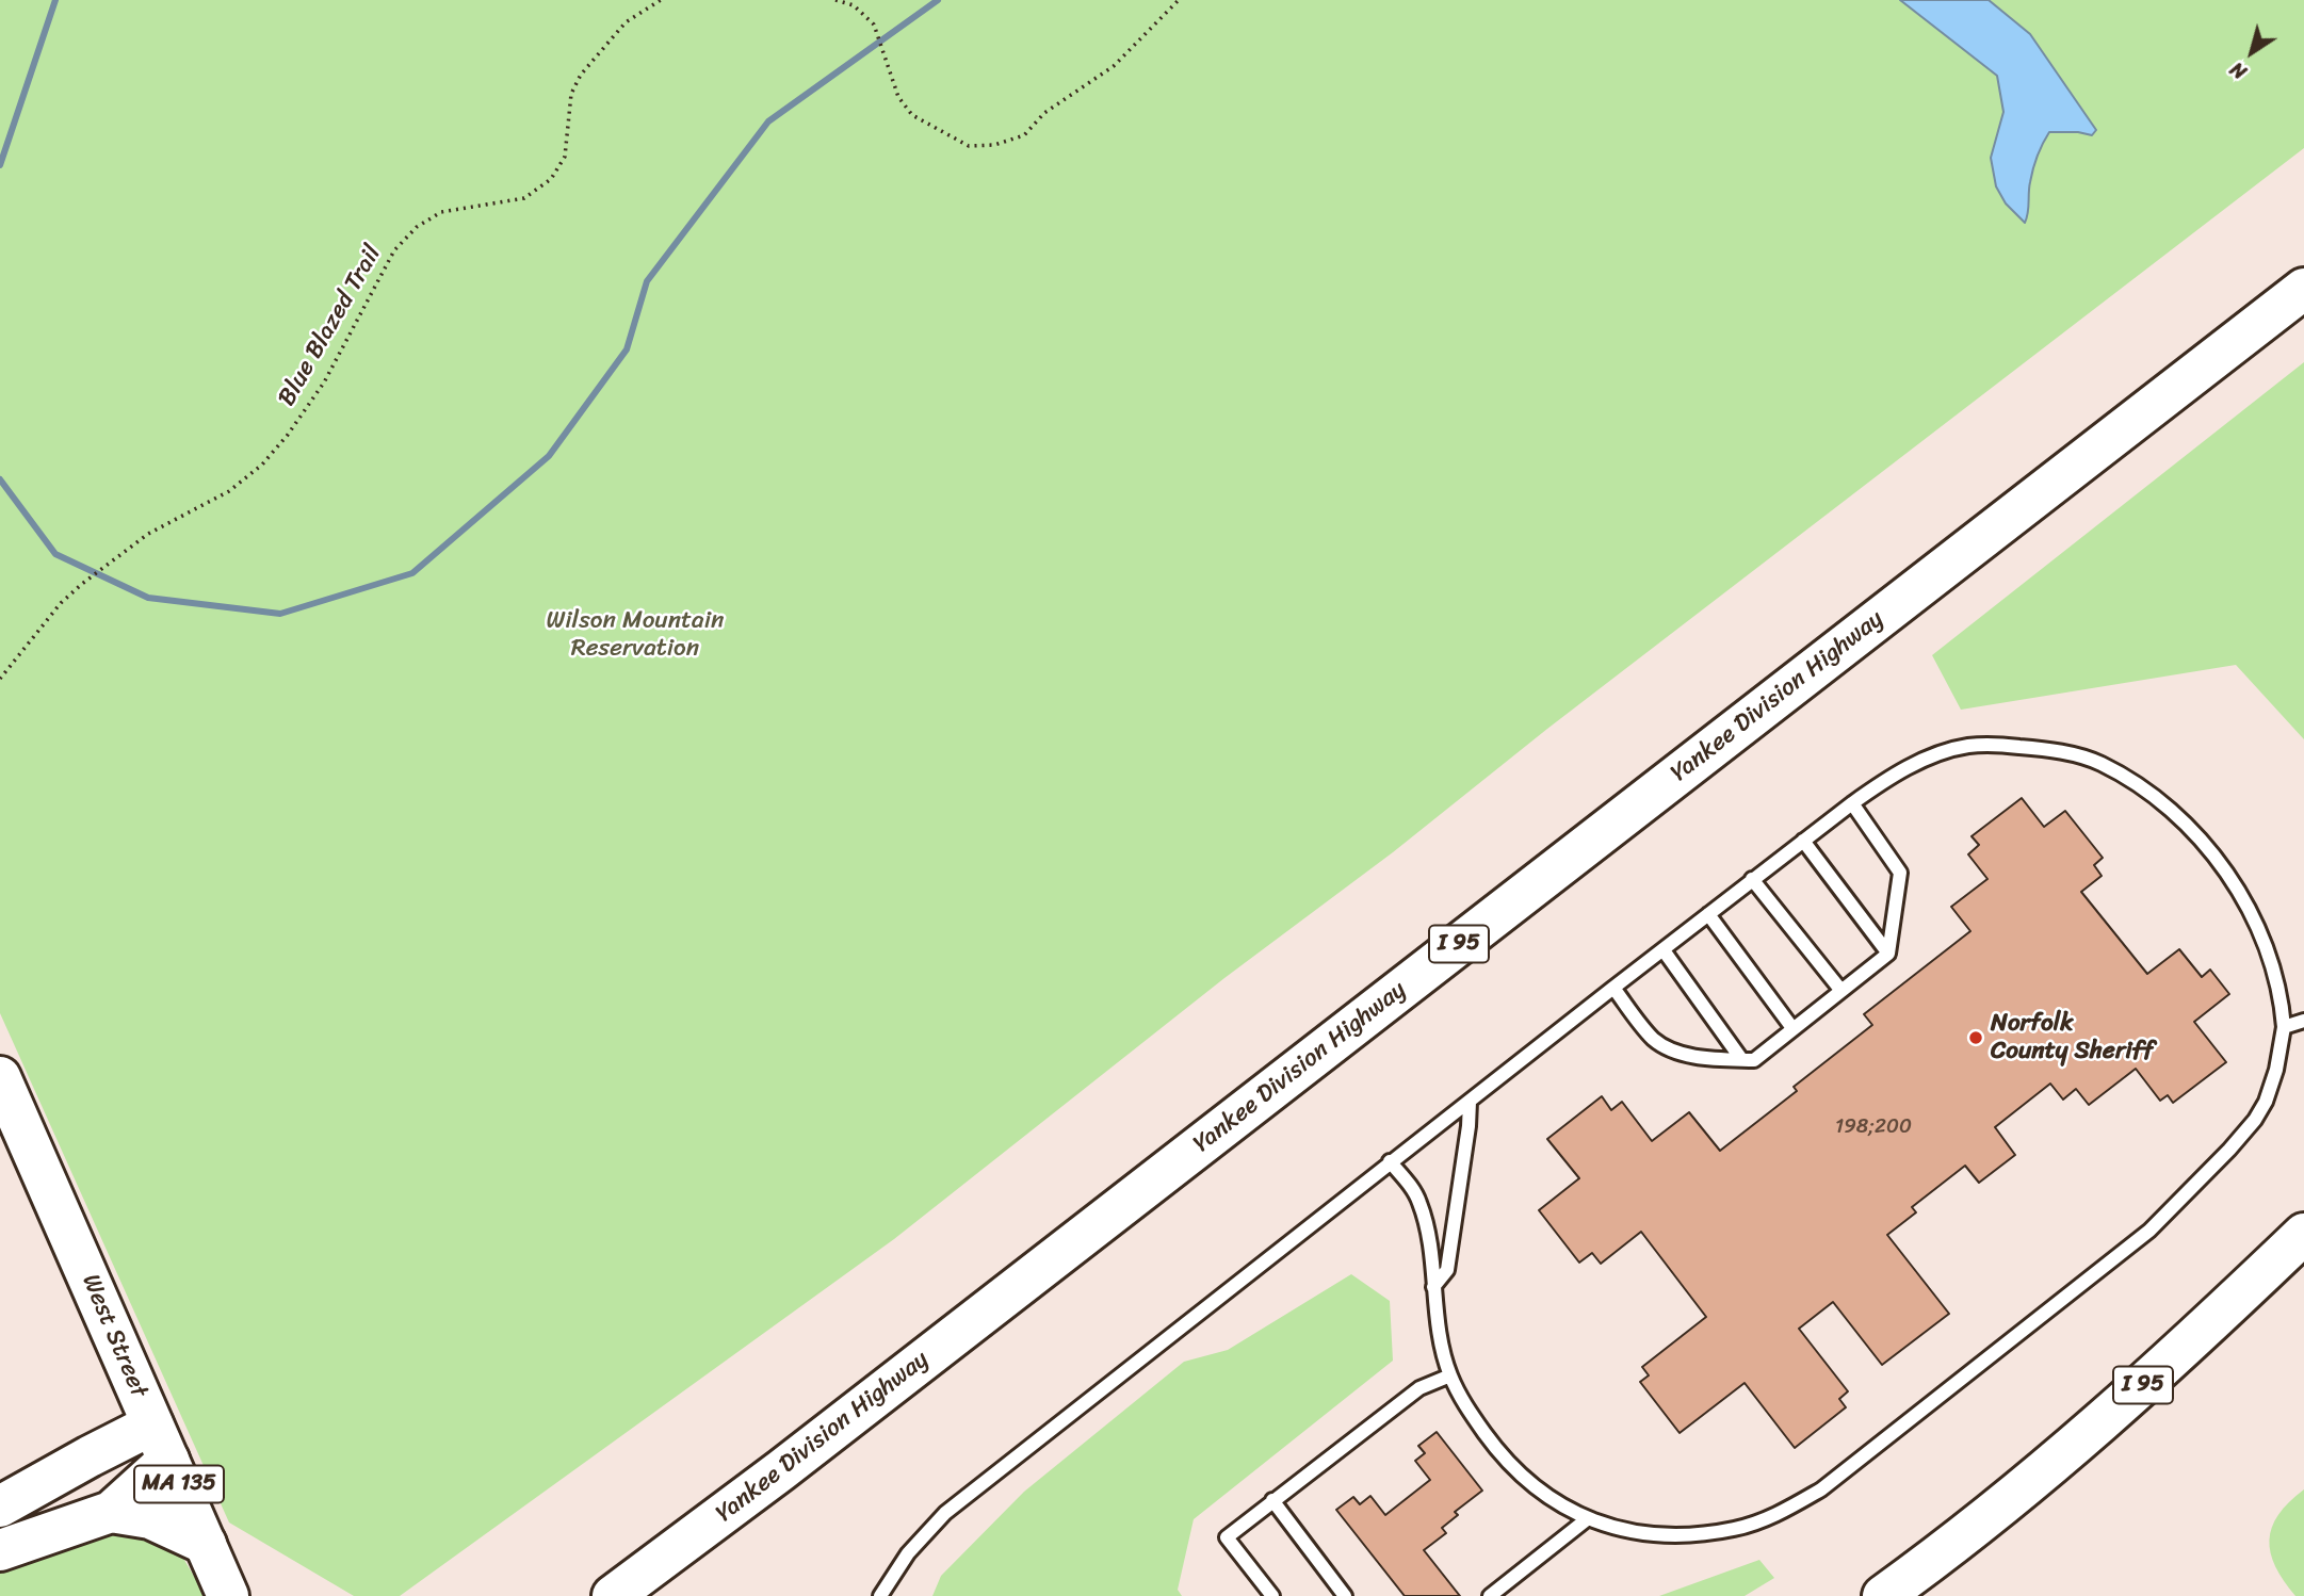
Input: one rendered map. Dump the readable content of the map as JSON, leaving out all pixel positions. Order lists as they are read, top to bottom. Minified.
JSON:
{"streets":{"main road":["Yankee Division Highway","I 95","West Street","MA 135"],"path":["Blue Blazed Trail"]},"parks":["Wilson Mountain Reservation"],"places":["Norfolk County Sheriff"],"house_numbers":["198;200"],"north":"bottom left"}
